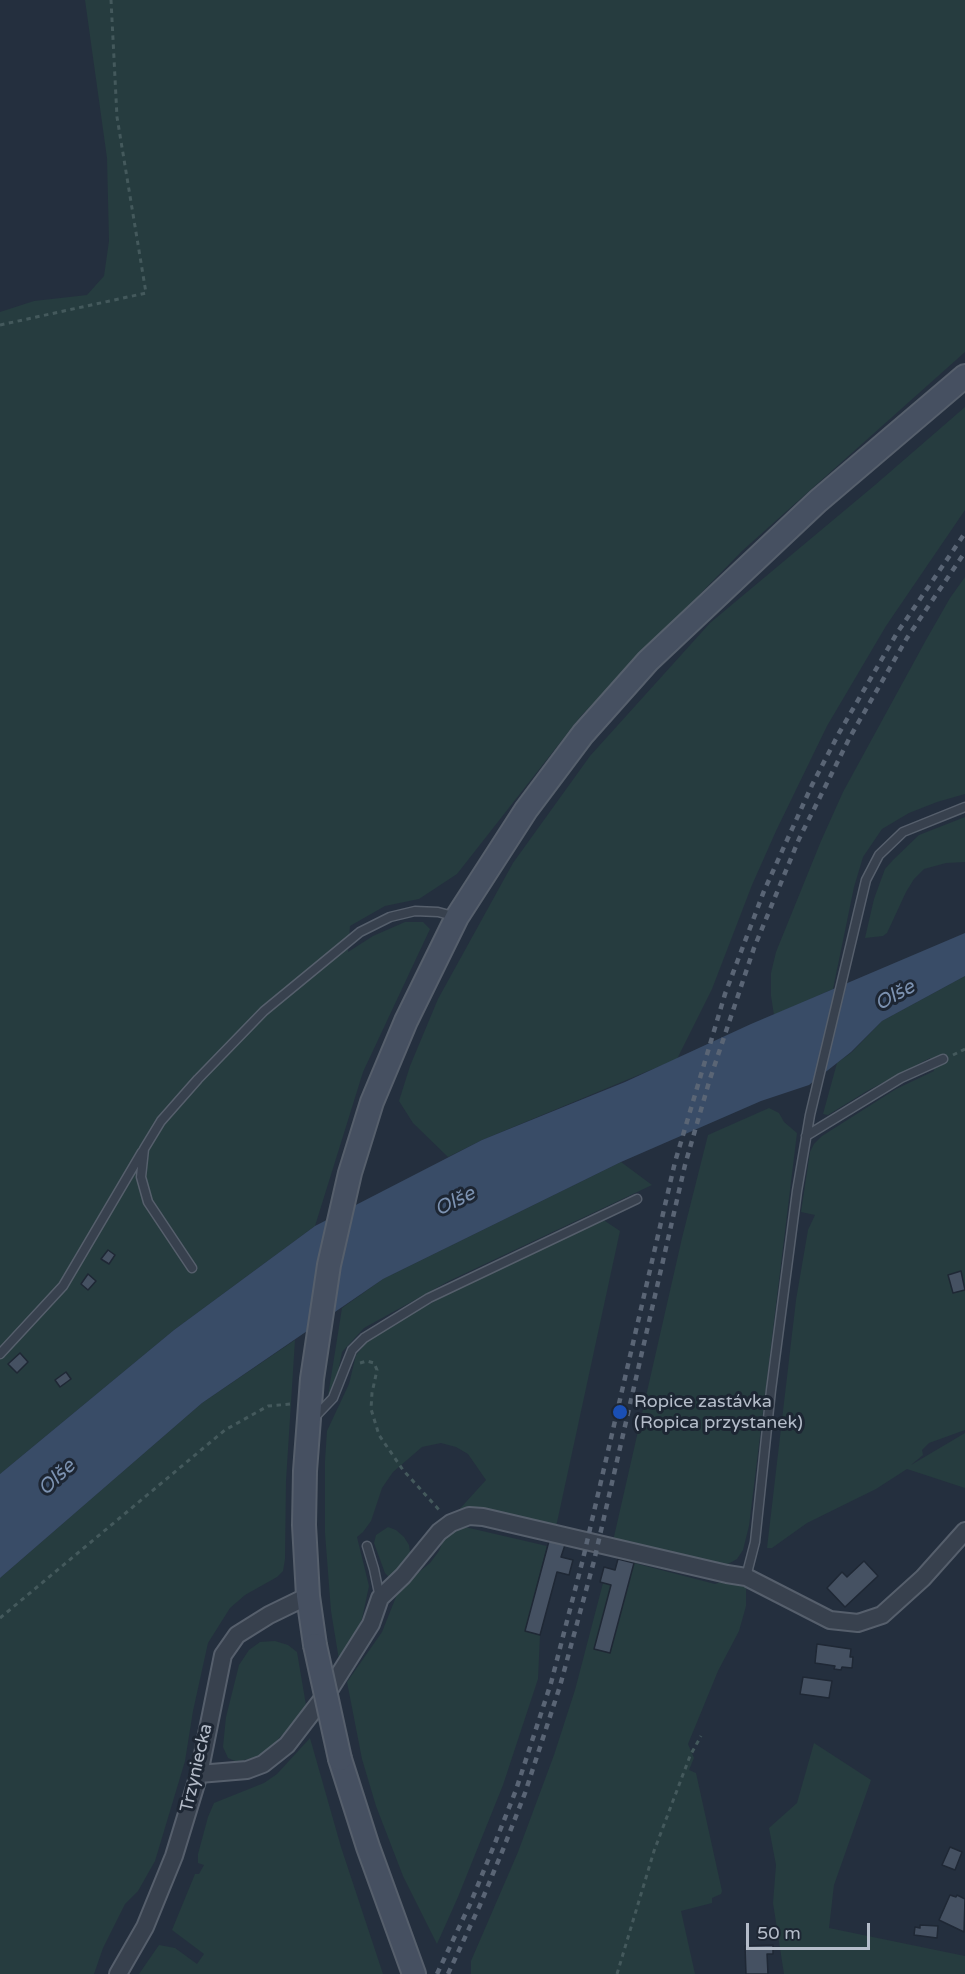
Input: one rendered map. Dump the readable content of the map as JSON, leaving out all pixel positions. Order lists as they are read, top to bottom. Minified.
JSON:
{"streets":{"street":["Trzyniecka"]},"water":["Olše"],"places":["Ropice zastávka (Ropica przystanek)"],"scale_bar":"50 m"}
